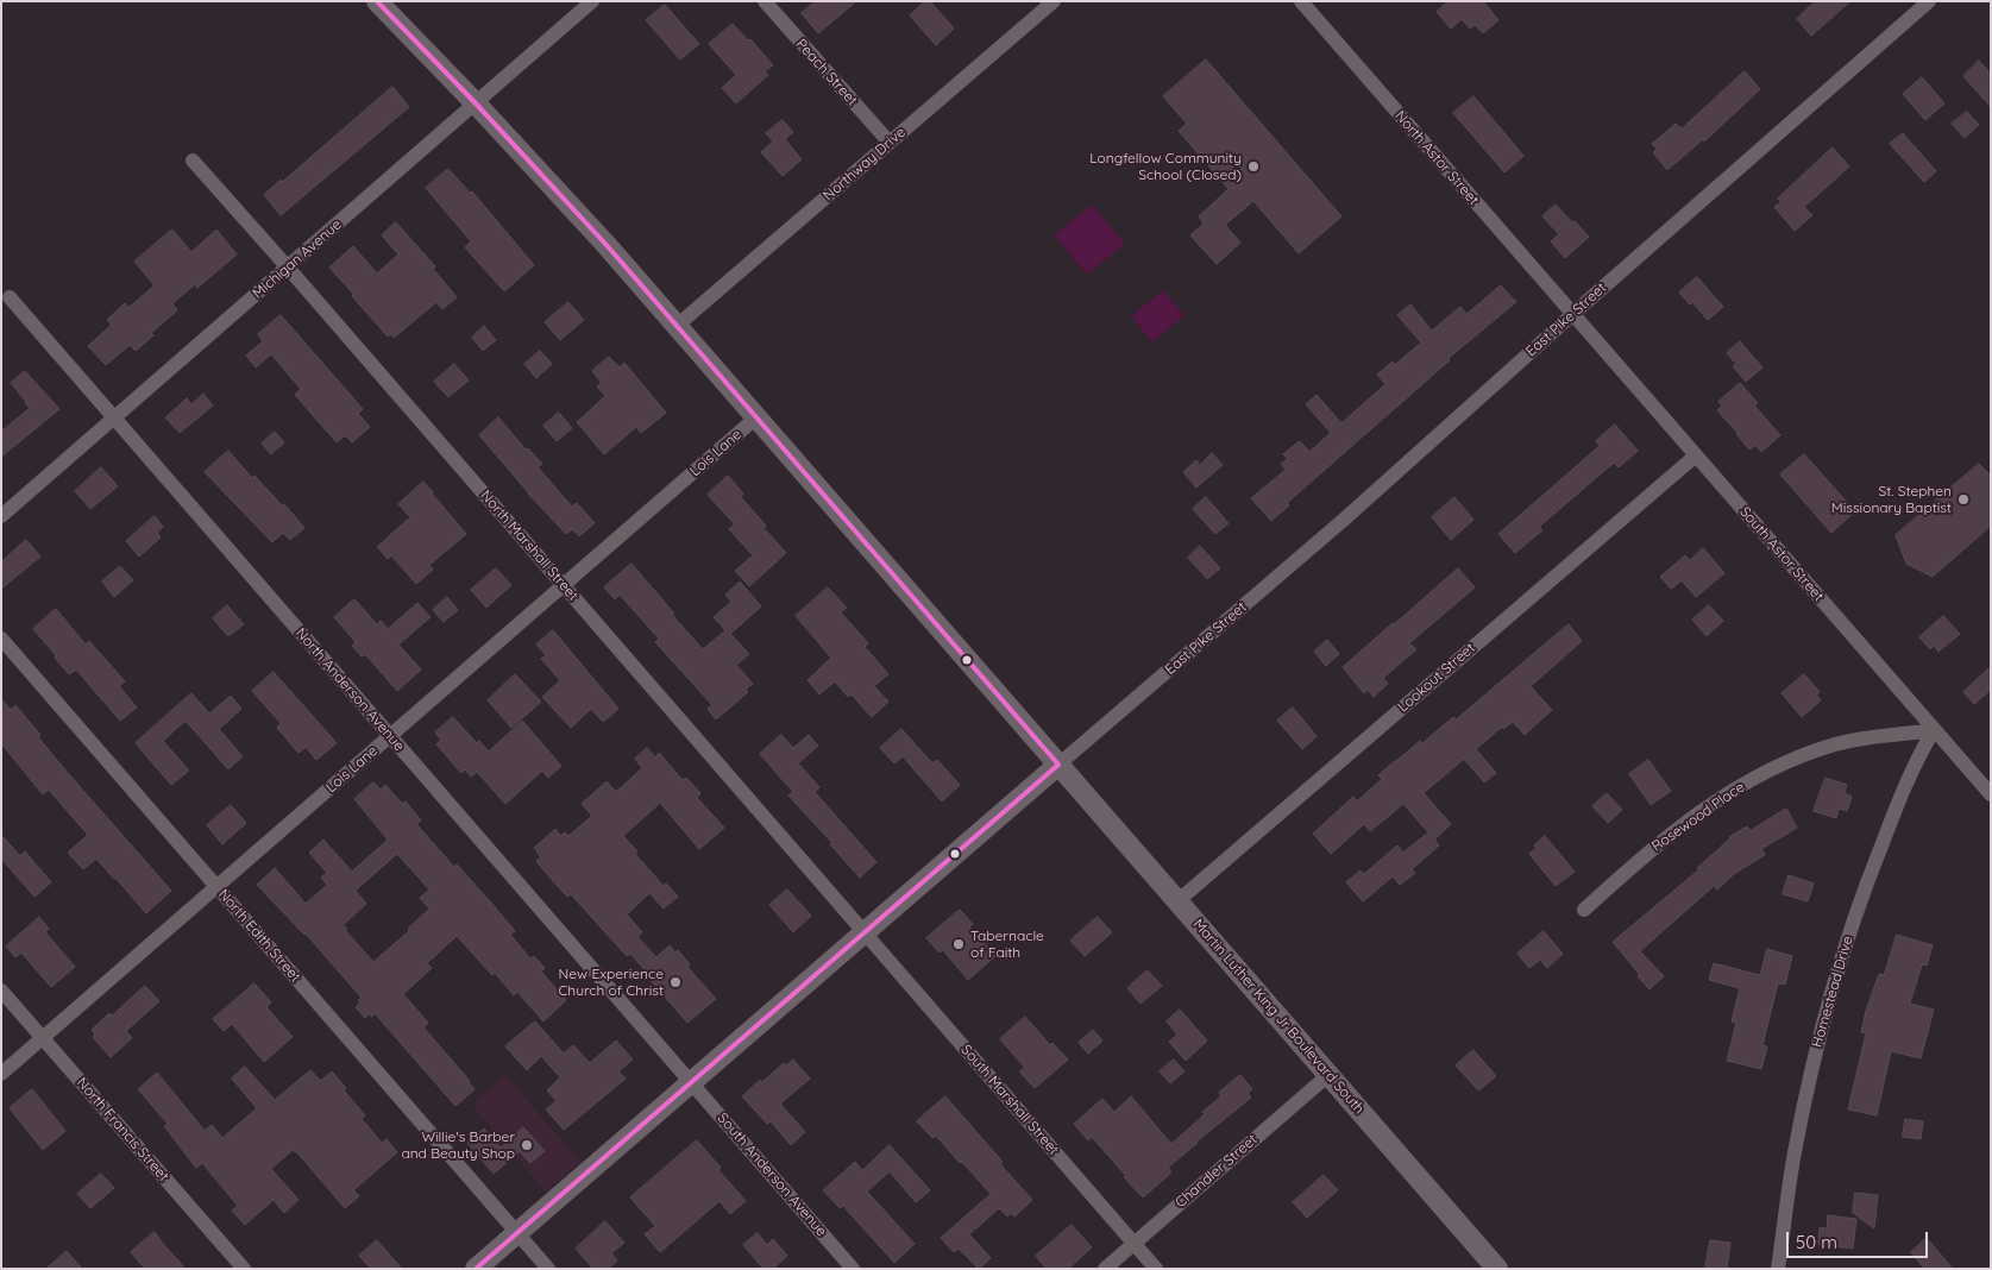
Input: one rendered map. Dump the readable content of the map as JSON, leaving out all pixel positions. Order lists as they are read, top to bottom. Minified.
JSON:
{"streets":{"main road":["East Pike Street","Martin Luther King Jr Boulevard South"],"street":["Peach Street","North Astor Street","Northway Drive","Michigan Avenue","Lois Lane","North Marshall Street","South Astor Street","Lookout Street","North Anderson Avenue","Rosewood Place","North Edith Street","Homestead Drive","South Marshall Street","North Francis Street","Chandler Street","South Anderson Avenue"]},"crossings":[["Peach Street","Northway Drive"],["North Astor Street","East Pike Street"],["North Astor Street","South Astor Street"],["Northway Drive","Martin Luther King Jr Boulevard South"],["Michigan Avenue","North Marshall Street"],["Michigan Avenue","North Anderson Avenue"],["Michigan Avenue","Martin Luther King Jr Boulevard South"],["East Pike Street","North Marshall Street"],["East Pike Street","South Astor Street"],["East Pike Street","North Anderson Avenue"],["East Pike Street","North Edith Street"],["East Pike Street","Martin Luther King Jr Boulevard South"],["East Pike Street","South Marshall Street"],["East Pike Street","South Anderson Avenue"],["Lois Lane","North Marshall Street"],["Lois Lane","North Anderson Avenue"],["Lois Lane","North Edith Street"],["Lois Lane","Martin Luther King Jr Boulevard South"],["Lois Lane","North Francis Street"],["North Marshall Street","South Marshall Street"],["South Astor Street","Lookout Street"],["South Astor Street","Rosewood Place"],["South Astor Street","Homestead Drive"],["Lookout Street","Martin Luther King Jr Boulevard South"],["North Anderson Avenue","South Anderson Avenue"],["Rosewood Place","Homestead Drive"],["Martin Luther King Jr Boulevard South","Chandler Street"],["South Marshall Street","Chandler Street"]],"places":["Longfellow Community School (Closed)","St. Stephen Missionary Baptist","Tabernacle of Faith","New Experience Church of Christ","Willie's Barber and Beauty Shop"],"scale_bar":"50 m"}
